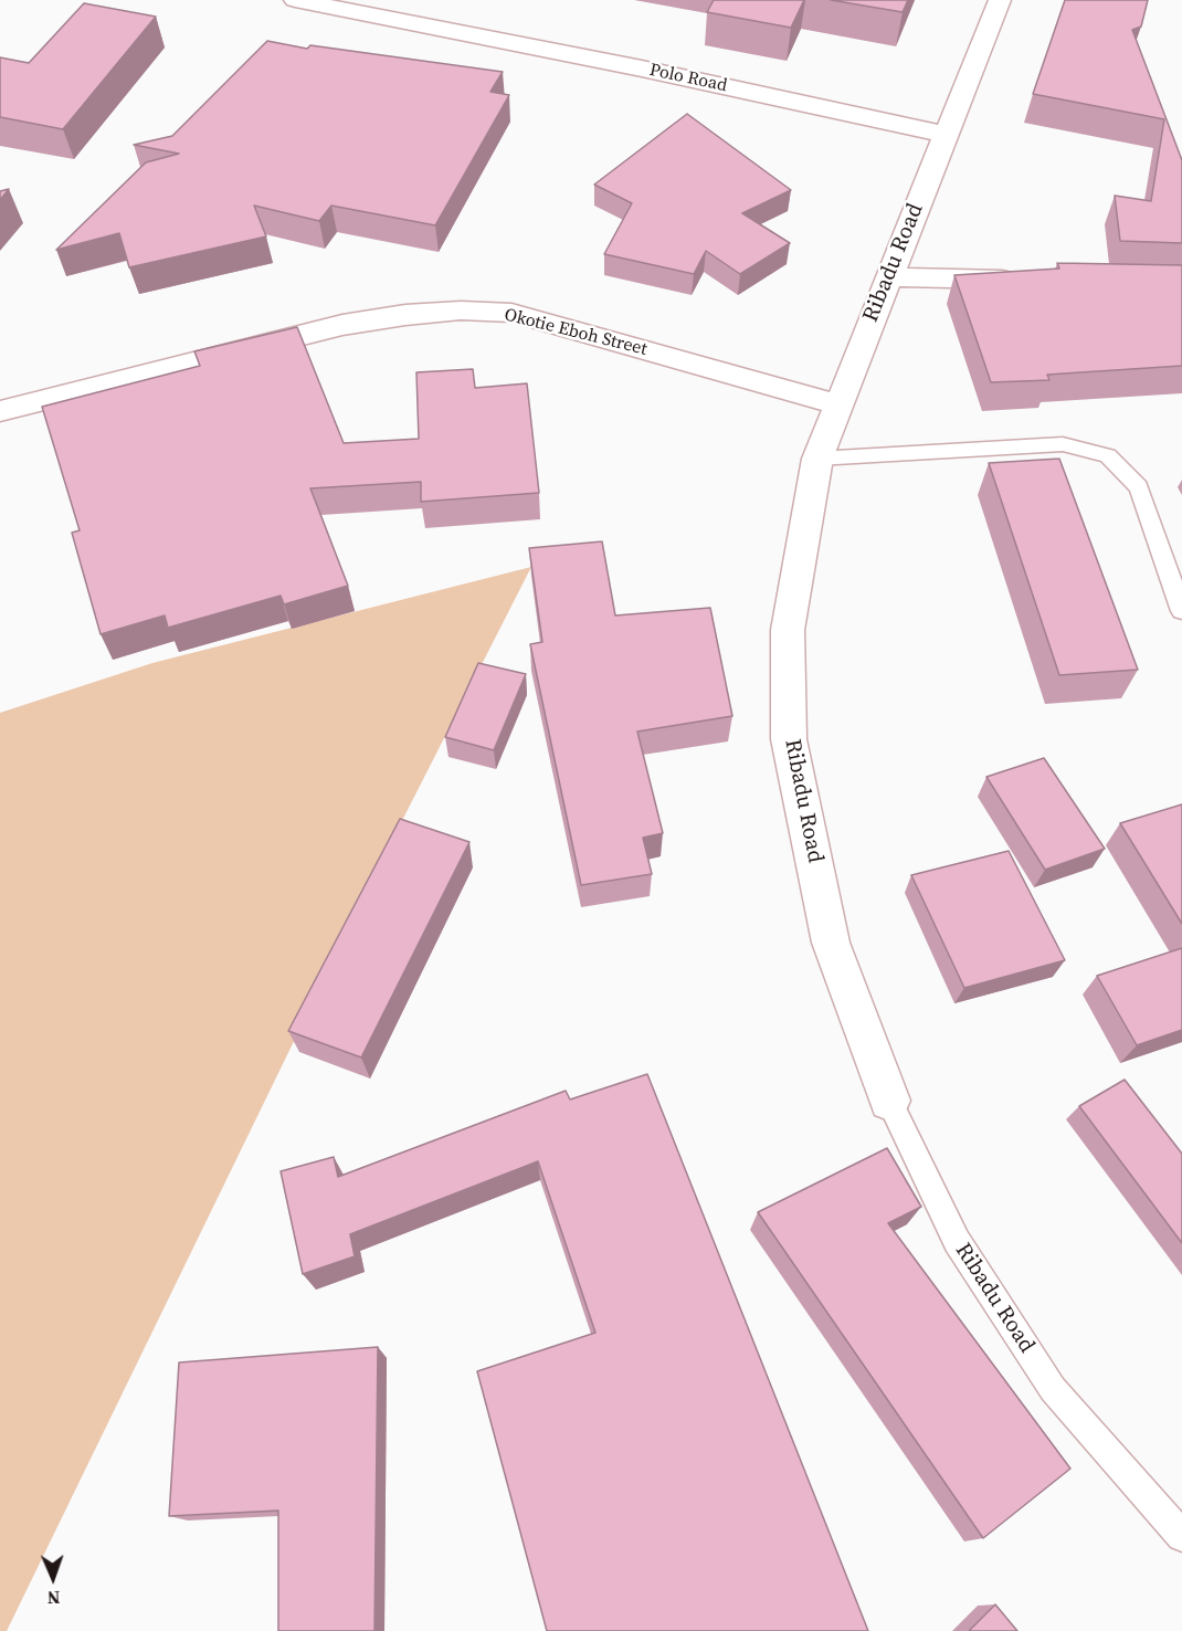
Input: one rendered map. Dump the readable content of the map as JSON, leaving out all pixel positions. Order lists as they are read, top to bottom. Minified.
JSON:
{"streets":{"street":["Polo Road","Ribadu Road","Okotie Eboh Street"]},"crossings":[["Polo Road","Ribadu Road"],["Ribadu Road","Okotie Eboh Street"]],"north":"bottom"}
